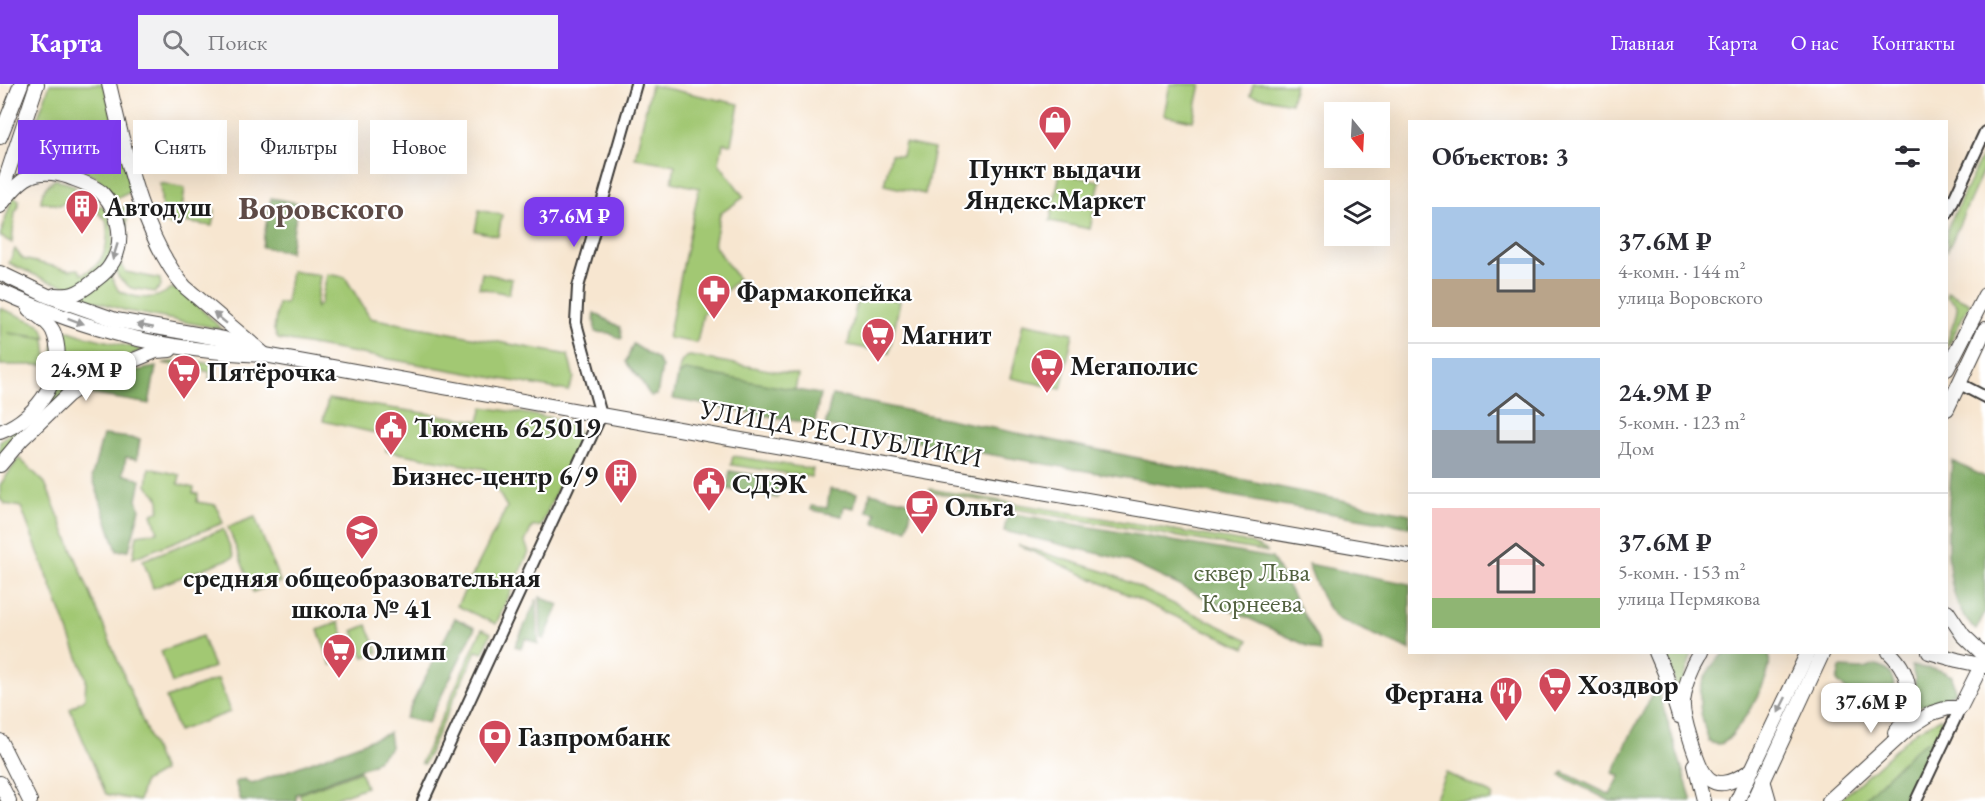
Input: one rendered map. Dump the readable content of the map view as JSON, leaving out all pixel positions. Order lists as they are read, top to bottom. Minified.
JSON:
{"streets":{"main road":["УЛИЦА РЕСПУБЛИКИ"]},"districts":["Воровского"],"parks":["сквер Льва Корнеева"],"places":{"shop":["Пункт выдачи Яндекс.Маркет"],"building":["Автодуш","Бизнес-центр 6/9"],"pharmacy":["Фармакопейка"],"supermarket":["Магнит","Мегаполис","Пятёрочка","Олимп","Хоздвор"],"public building":["Тюмень 625019","СДЭК"],"cafe":["Ольга"],"school or university":["средняя общеобразовательная школа № 41"],"restaurant":["Фергана"],"bank":["Газпромбанк"]},"north":"bottom","page":{"header":"Карта","search":"Поиск","nav":["Главная","Карта","О нас","Контакты"],"chip":["Купить","Снять","Фильтры","Новое"],"heading":"Объектов: 3","list":[{"name":"37.6M ₽","note":"4-комн. · 144 m² · улица Воровского"},{"name":"24.9M ₽","note":"5-комн. · 123 m² · Дом"},{"name":"37.6M ₽","note":"5-комн. · 153 m² · улица Пермякова"}],"price":["37.6M ₽","24.9M ₽","37.6M ₽"]}}
